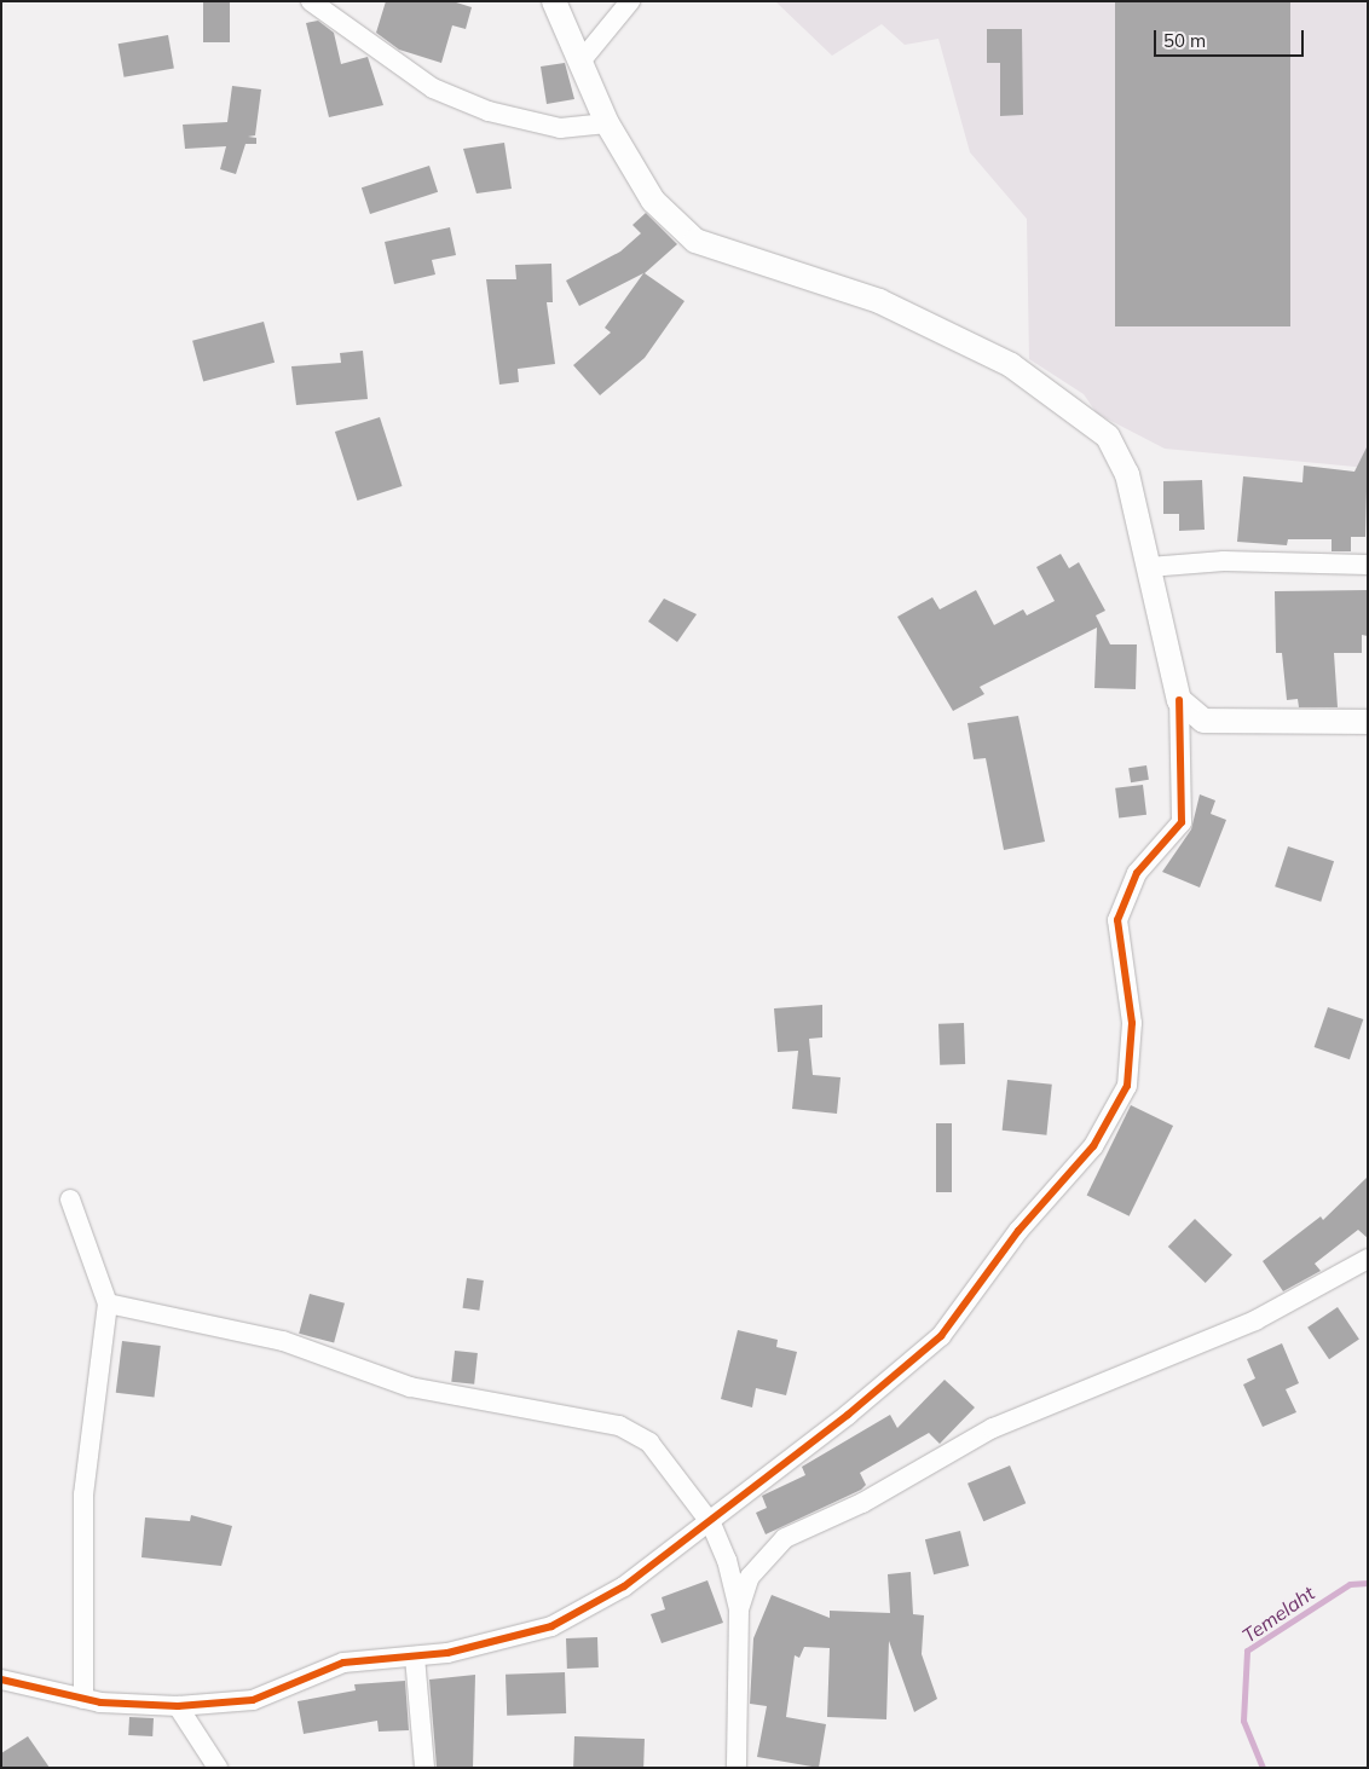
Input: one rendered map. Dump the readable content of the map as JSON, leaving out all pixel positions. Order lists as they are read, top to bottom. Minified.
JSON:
{"water":["Temelaht"],"scale_bar":"50 m"}
